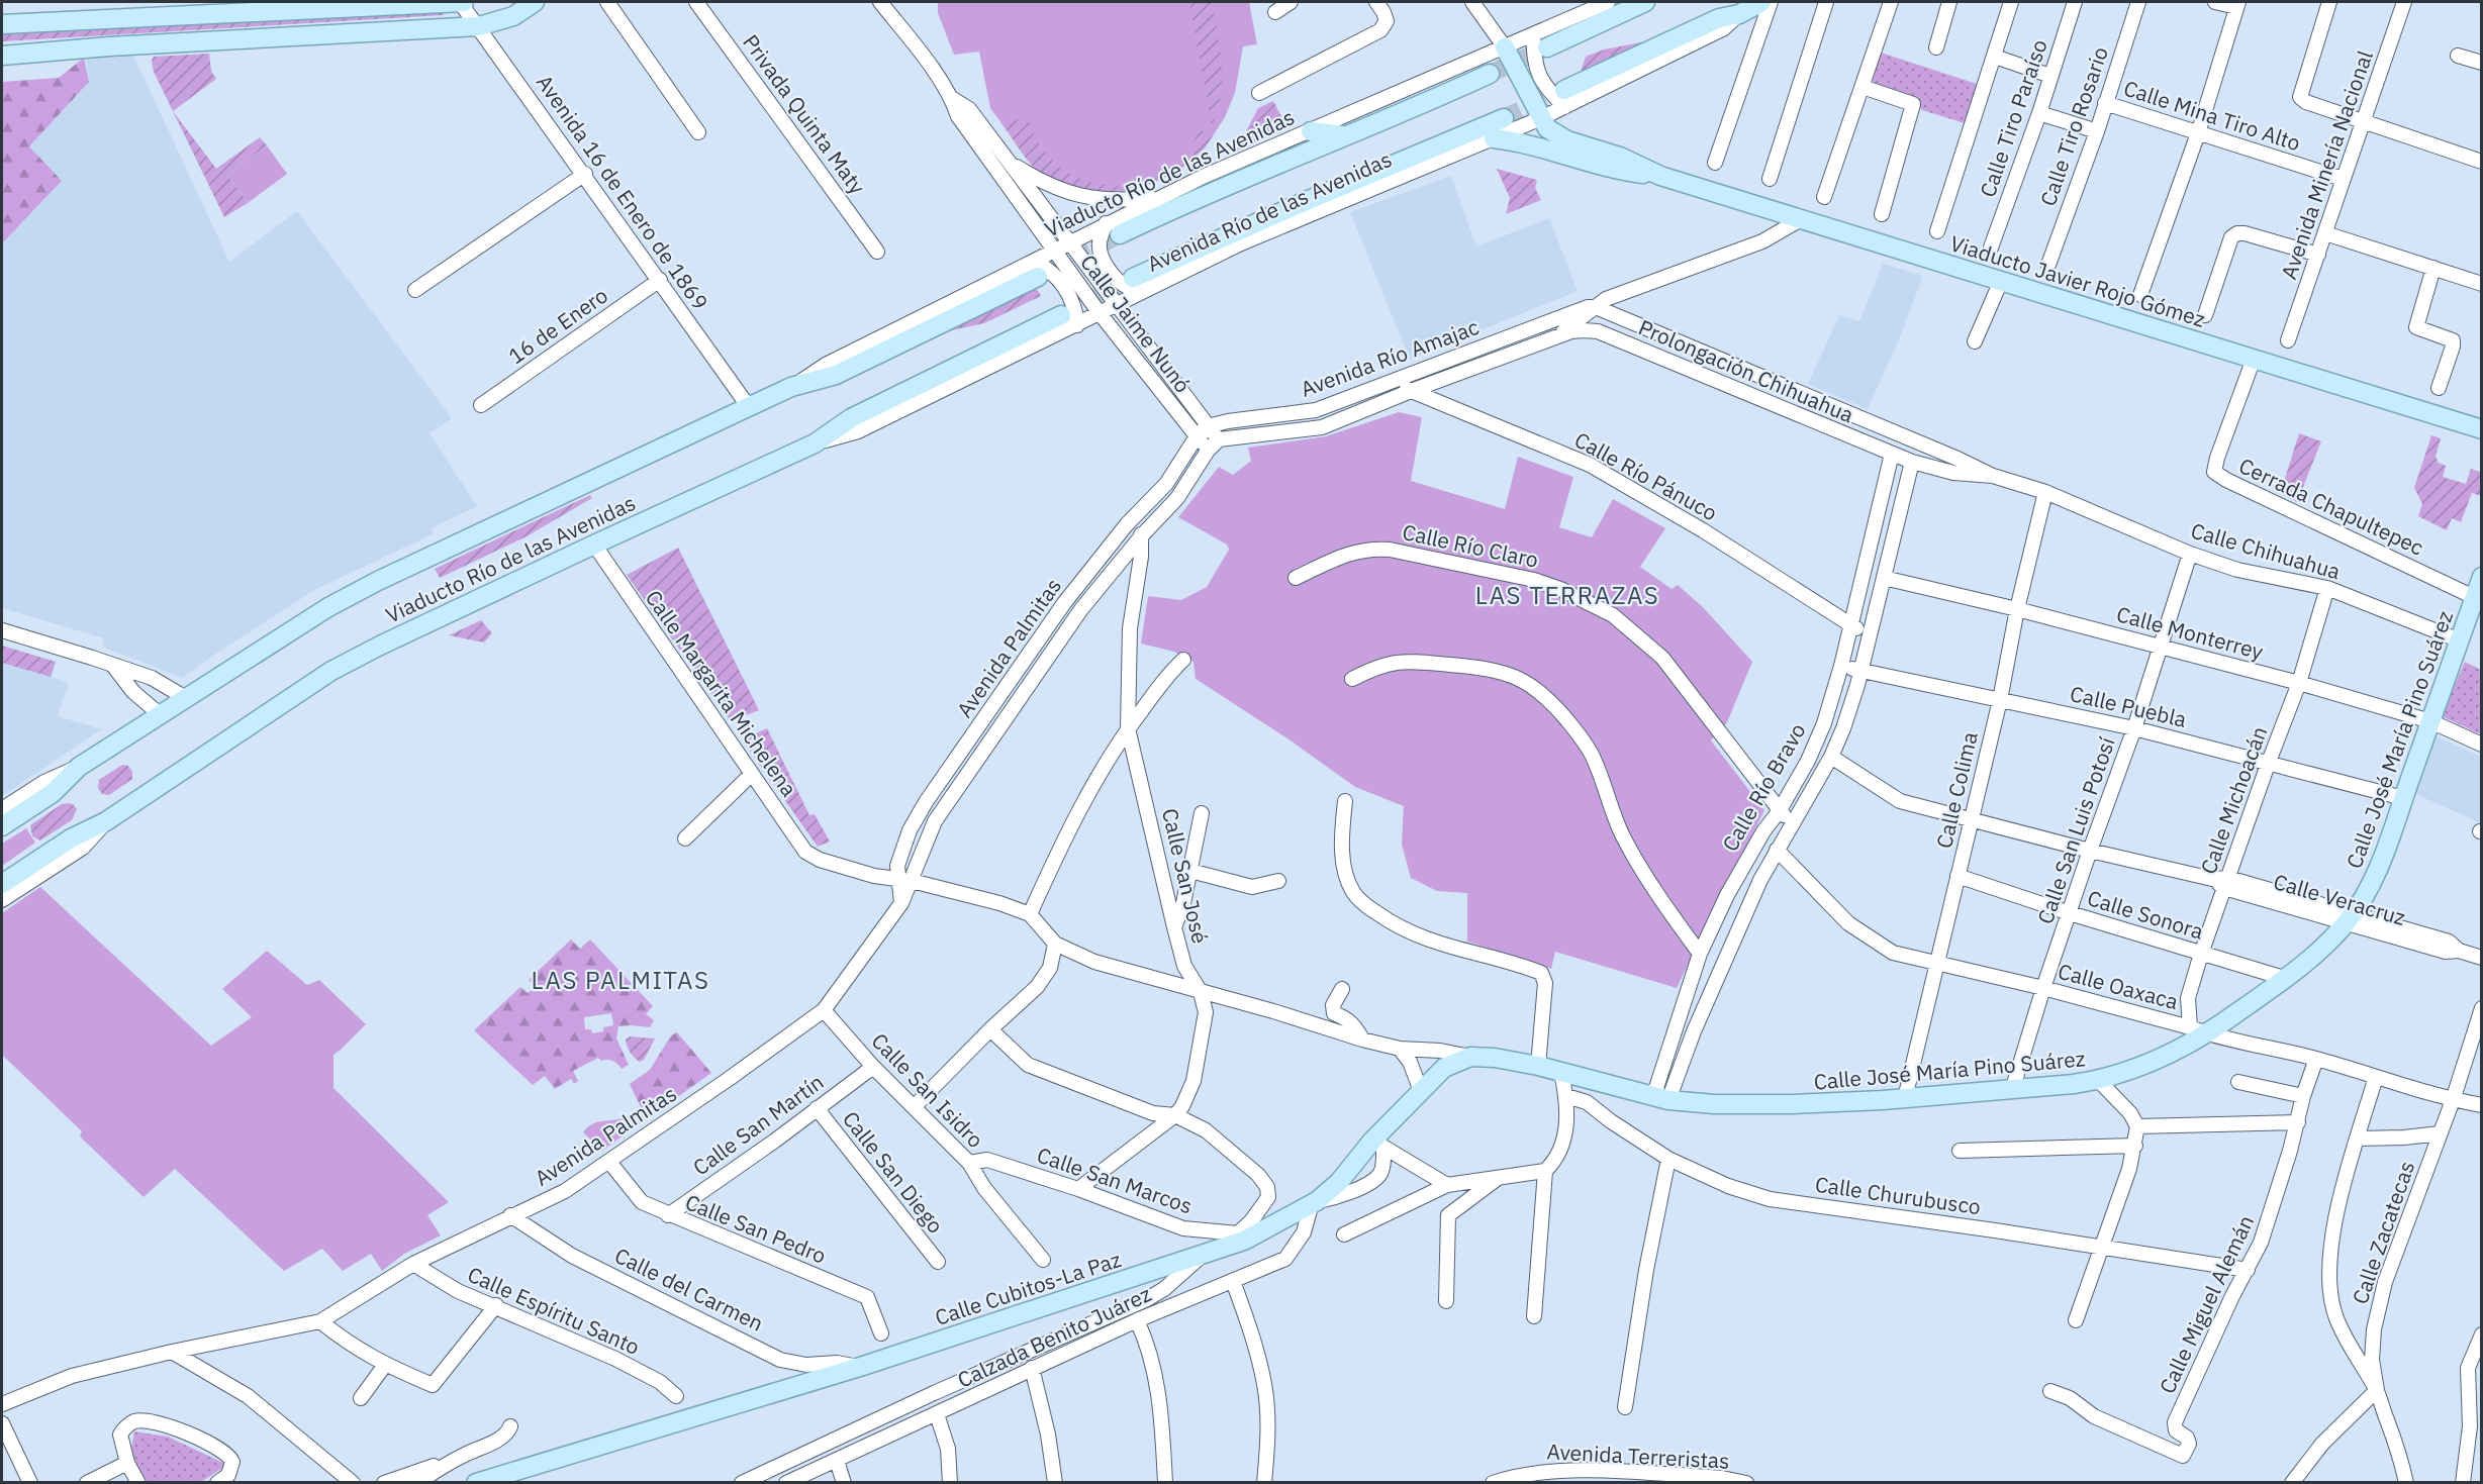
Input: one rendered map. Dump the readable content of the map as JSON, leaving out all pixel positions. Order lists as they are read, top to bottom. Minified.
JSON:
{"streets":{"main road":["Viaducto Río de las Avenidas","Viaducto Javier Rojo Gómez","Calle José María Pino Suárez","Calle Cubitos-La Paz"],"street":["Privada Quinta Maty","Calle Mina Tiro Alto","Calle Tiro Paraíso","Calle Tiro Rosario","Avenida Minería Nacional","Avenida 16 de Enero de 1869","Avenida Río de las Avenidas","Calle Jaime Nunó","16 de Enero","Avenida Río Amajac","Prolongación Chihuahua","Calle Río Pánuco","Cerrada Chapultepec","Calle Río Claro","Calle Chihuahua","Calle Monterrey","Avenida Palmitas","Calle Margarita Michelena","Calle Puebla","Calle Río Bravo","Calle Colima","Calle Michoacán","Calle San Luis Potosí","Calle San José","Calle Veracruz","Calle Sonora","Calle Oaxaca","Calle San Isidro","Calle San Martín","Calle San Diego","Calle San Marcos","Calle Churubusco","Calle San Pedro","Calle Zacatecas","Calle del Carmen","Calle Miguel Alemán","Calle Espíritu Santo","Calzada Benito Juárez","Avenida Terreristas"]},"crossings":[["Calle Mina Tiro Alto","Calle Tiro Rosario"],["Calle Mina Tiro Alto","Avenida Minería Nacional"],["Viaducto Río de las Avenidas","Avenida 16 de Enero de 1869"],["Viaducto Río de las Avenidas","Avenida Río de las Avenidas"],["Viaducto Río de las Avenidas","Viaducto Javier Rojo Gómez"],["Viaducto Río de las Avenidas","Calle Jaime Nunó"],["Viaducto Río de las Avenidas","Calle Margarita Michelena"],["Avenida 16 de Enero de 1869","16 de Enero"],["Avenida Río de las Avenidas","Viaducto Javier Rojo Gómez"],["Avenida Río de las Avenidas","Calle Jaime Nunó"],["Viaducto Javier Rojo Gómez","Avenida Río Amajac"],["Viaducto Javier Rojo Gómez","Cerrada Chapultepec"],["Calle Jaime Nunó","Avenida Río Amajac"],["Calle Jaime Nunó","Avenida Palmitas"],["Avenida Río Amajac","Prolongación Chihuahua"],["Avenida Río Amajac","Calle Río Pánuco"],["Prolongación Chihuahua","Calle Chihuahua"],["Prolongación Chihuahua","Calle Río Bravo"],["Calle Río Pánuco","Calle Río Bravo"],["Cerrada Chapultepec","Calle José María Pino Suárez"],["Calle Río Claro","Calle Río Bravo"],["Calle Chihuahua","Calle José María Pino Suárez"],["Calle Chihuahua","Calle Río Bravo"],["Calle Chihuahua","Calle Colima"],["Calle Chihuahua","Calle Michoacán"],["Calle Chihuahua","Calle San Luis Potosí"],["Calle Monterrey","Calle José María Pino Suárez"],["Calle Monterrey","Calle Río Bravo"],["Calle Monterrey","Calle Colima"],["Calle Monterrey","Calle Michoacán"],["Calle Monterrey","Calle San Luis Potosí"],["Avenida Palmitas","Calle Margarita Michelena"],["Avenida Palmitas","Calle San José"],["Avenida Palmitas","Calle San Isidro"],["Avenida Palmitas","Calle San Pedro"],["Avenida Palmitas","Calle del Carmen"],["Avenida Palmitas","Calle Espíritu Santo"],["Calle Puebla","Calle José María Pino Suárez"],["Calle Puebla","Calle Río Bravo"],["Calle Puebla","Calle Colima"],["Calle Puebla","Calle Michoacán"],["Calle Puebla","Calle San Luis Potosí"],["Calle José María Pino Suárez","Calle Río Bravo"],["Calle José María Pino Suárez","Calle Colima"],["Calle José María Pino Suárez","Calle San Luis Potosí"],["Calle José María Pino Suárez","Calle Veracruz"],["Calle José María Pino Suárez","Calle Sonora"],["Calle José María Pino Suárez","Calle Oaxaca"],["Calle José María Pino Suárez","Calle Cubitos-La Paz"],["Calle Río Bravo","Calle Veracruz"],["Calle Río Bravo","Calle Oaxaca"],["Calle Colima","Calle Veracruz"],["Calle Colima","Calle Sonora"],["Calle Colima","Calle Oaxaca"],["Calle Michoacán","Calle Veracruz"],["Calle Michoacán","Calle Sonora"],["Calle Michoacán","Calle Oaxaca"],["Calle San Luis Potosí","Calle Veracruz"],["Calle San Luis Potosí","Calle Sonora"],["Calle San Luis Potosí","Calle Oaxaca"],["Calle San José","Calle San Marcos"],["Calle Oaxaca","Calle Zacatecas"],["Calle Oaxaca","Calle Miguel Alemán"],["Calle San Isidro","Calle San Martín"],["Calle San Isidro","Calle San Marcos"],["Calle San Martín","Calle San Diego"],["Calle San Martín","Calle San Pedro"],["Calle San Marcos","Calle Cubitos-La Paz"],["Calle Churubusco","Calle Miguel Alemán"],["Calle Cubitos-La Paz","Calle del Carmen"],["Calle Cubitos-La Paz","Calzada Benito Juárez"]],"districts":["LAS TERRAZAS","LAS PALMITAS"]}
